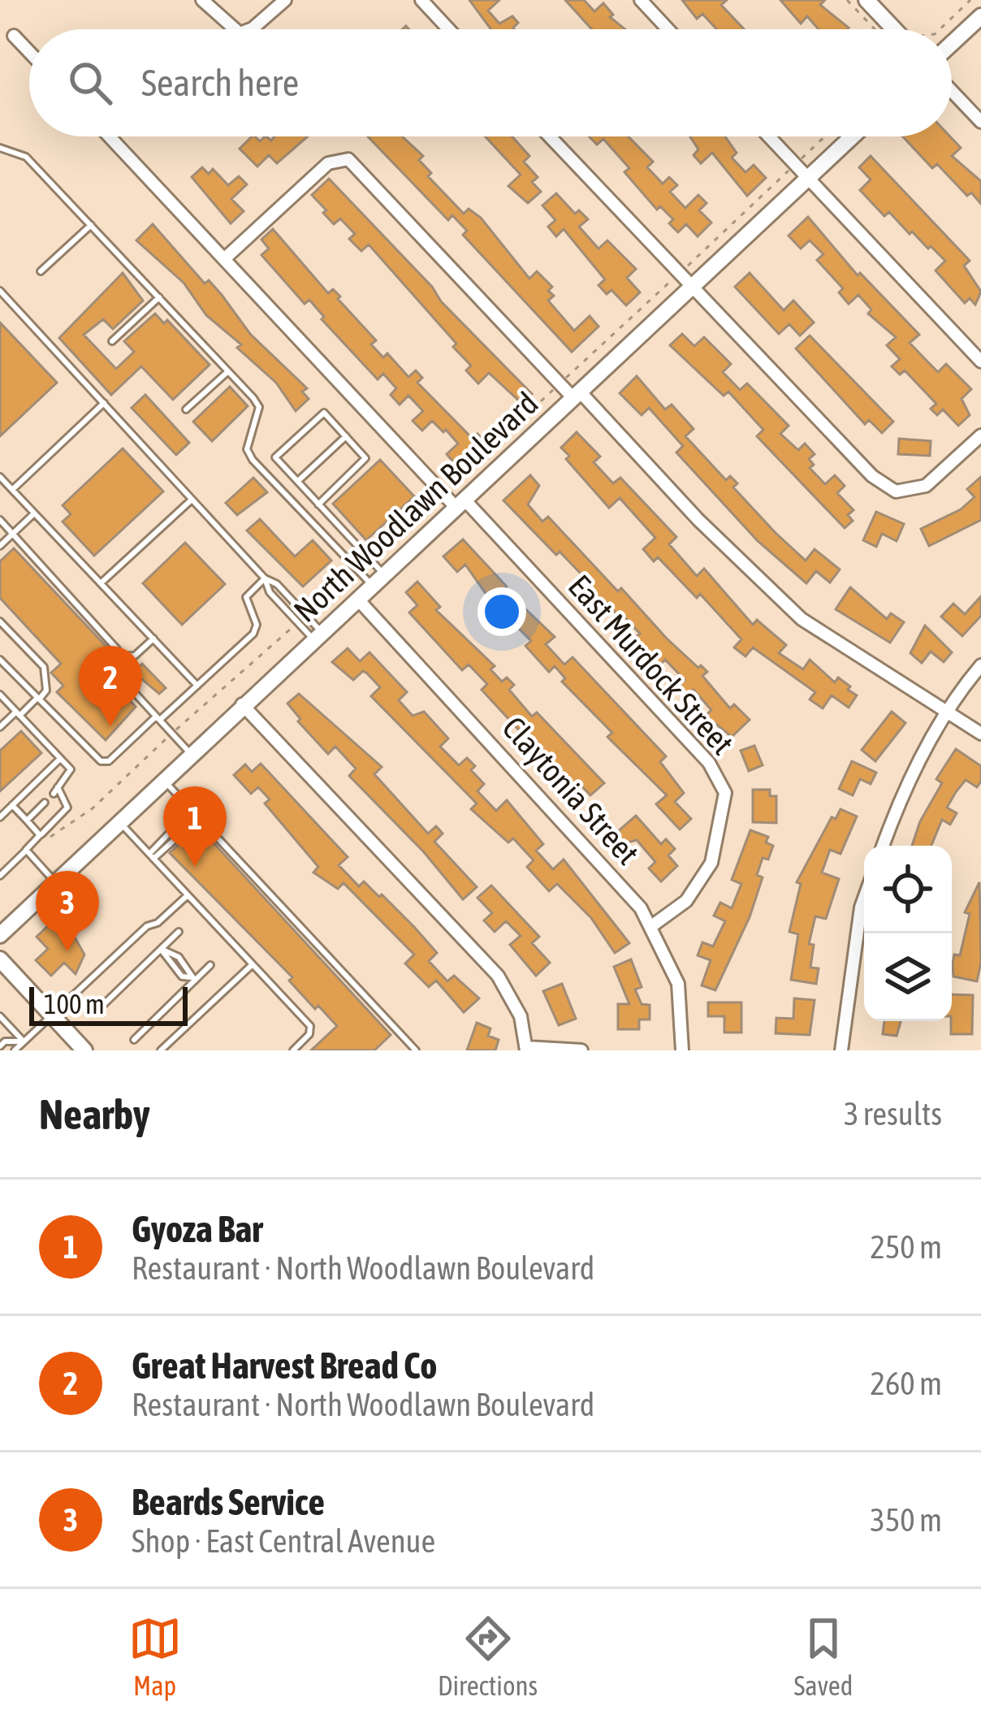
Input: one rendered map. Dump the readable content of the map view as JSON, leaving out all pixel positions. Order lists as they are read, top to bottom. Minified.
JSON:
{"streets":{"main road":["North Woodlawn Boulevard"],"street":["East Murdock Street","Claytonia Street"]},"crossings":[["North Woodlawn Boulevard","East Murdock Street"],["North Woodlawn Boulevard","Claytonia Street"],["East Murdock Street","Claytonia Street"]],"scale_bar":"100 m","page":{"search":"Search here","pins":["2","1","3"],"scale":"100 m","heading":["Nearby","3 results"],"list":[{"mark":"1","name":"Gyoza Bar","note":"Restaurant · North Woodlawn Boulevard","value":"250 m"},{"mark":"2","name":"Great Harvest Bread Co","note":"Restaurant · North Woodlawn Boulevard","value":"260 m"},{"mark":"3","name":"Beards Service","note":"Shop · East Central Avenue","value":"350 m"}],"nav":["Map","Directions","Saved"]}}
